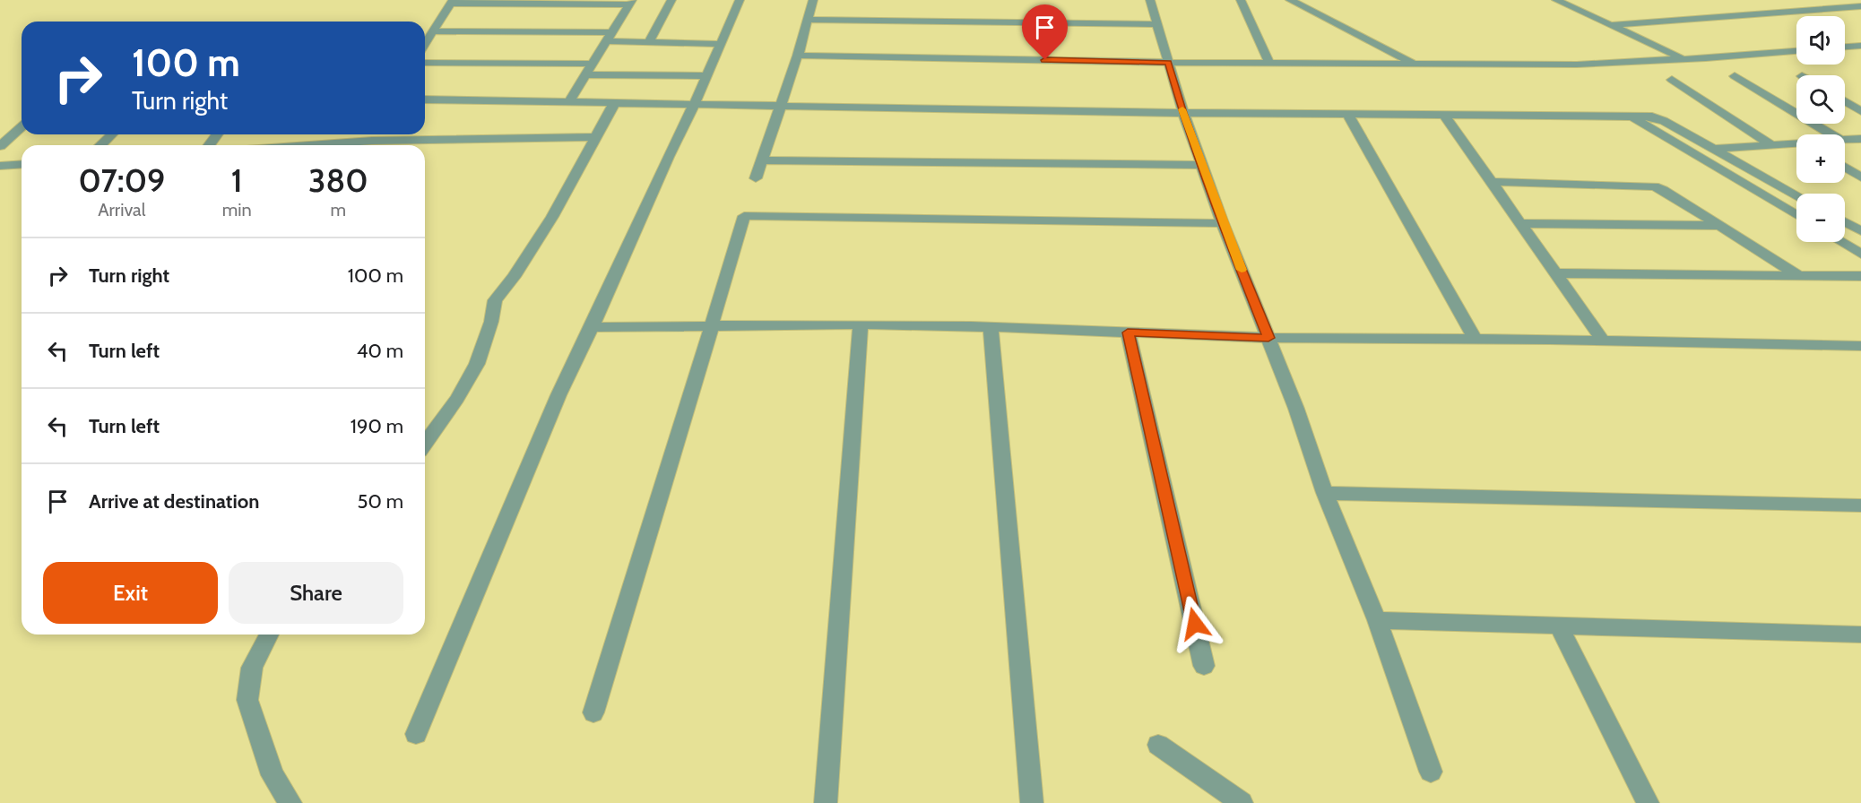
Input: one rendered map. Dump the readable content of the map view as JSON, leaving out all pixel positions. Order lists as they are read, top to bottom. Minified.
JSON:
{"page":{"map_buttons":["+","−"],"turn":["100 m","Turn right"],"eta":["07:09","Arrival","1","min","380","m"],"list":[{"name":"Turn right","value":"100 m"},{"name":"Turn left","value":"40 m"},{"name":"Turn left","value":"190 m"},{"name":"Arrive at destination","value":"50 m"}],"buttons":["Exit","Share"]}}
